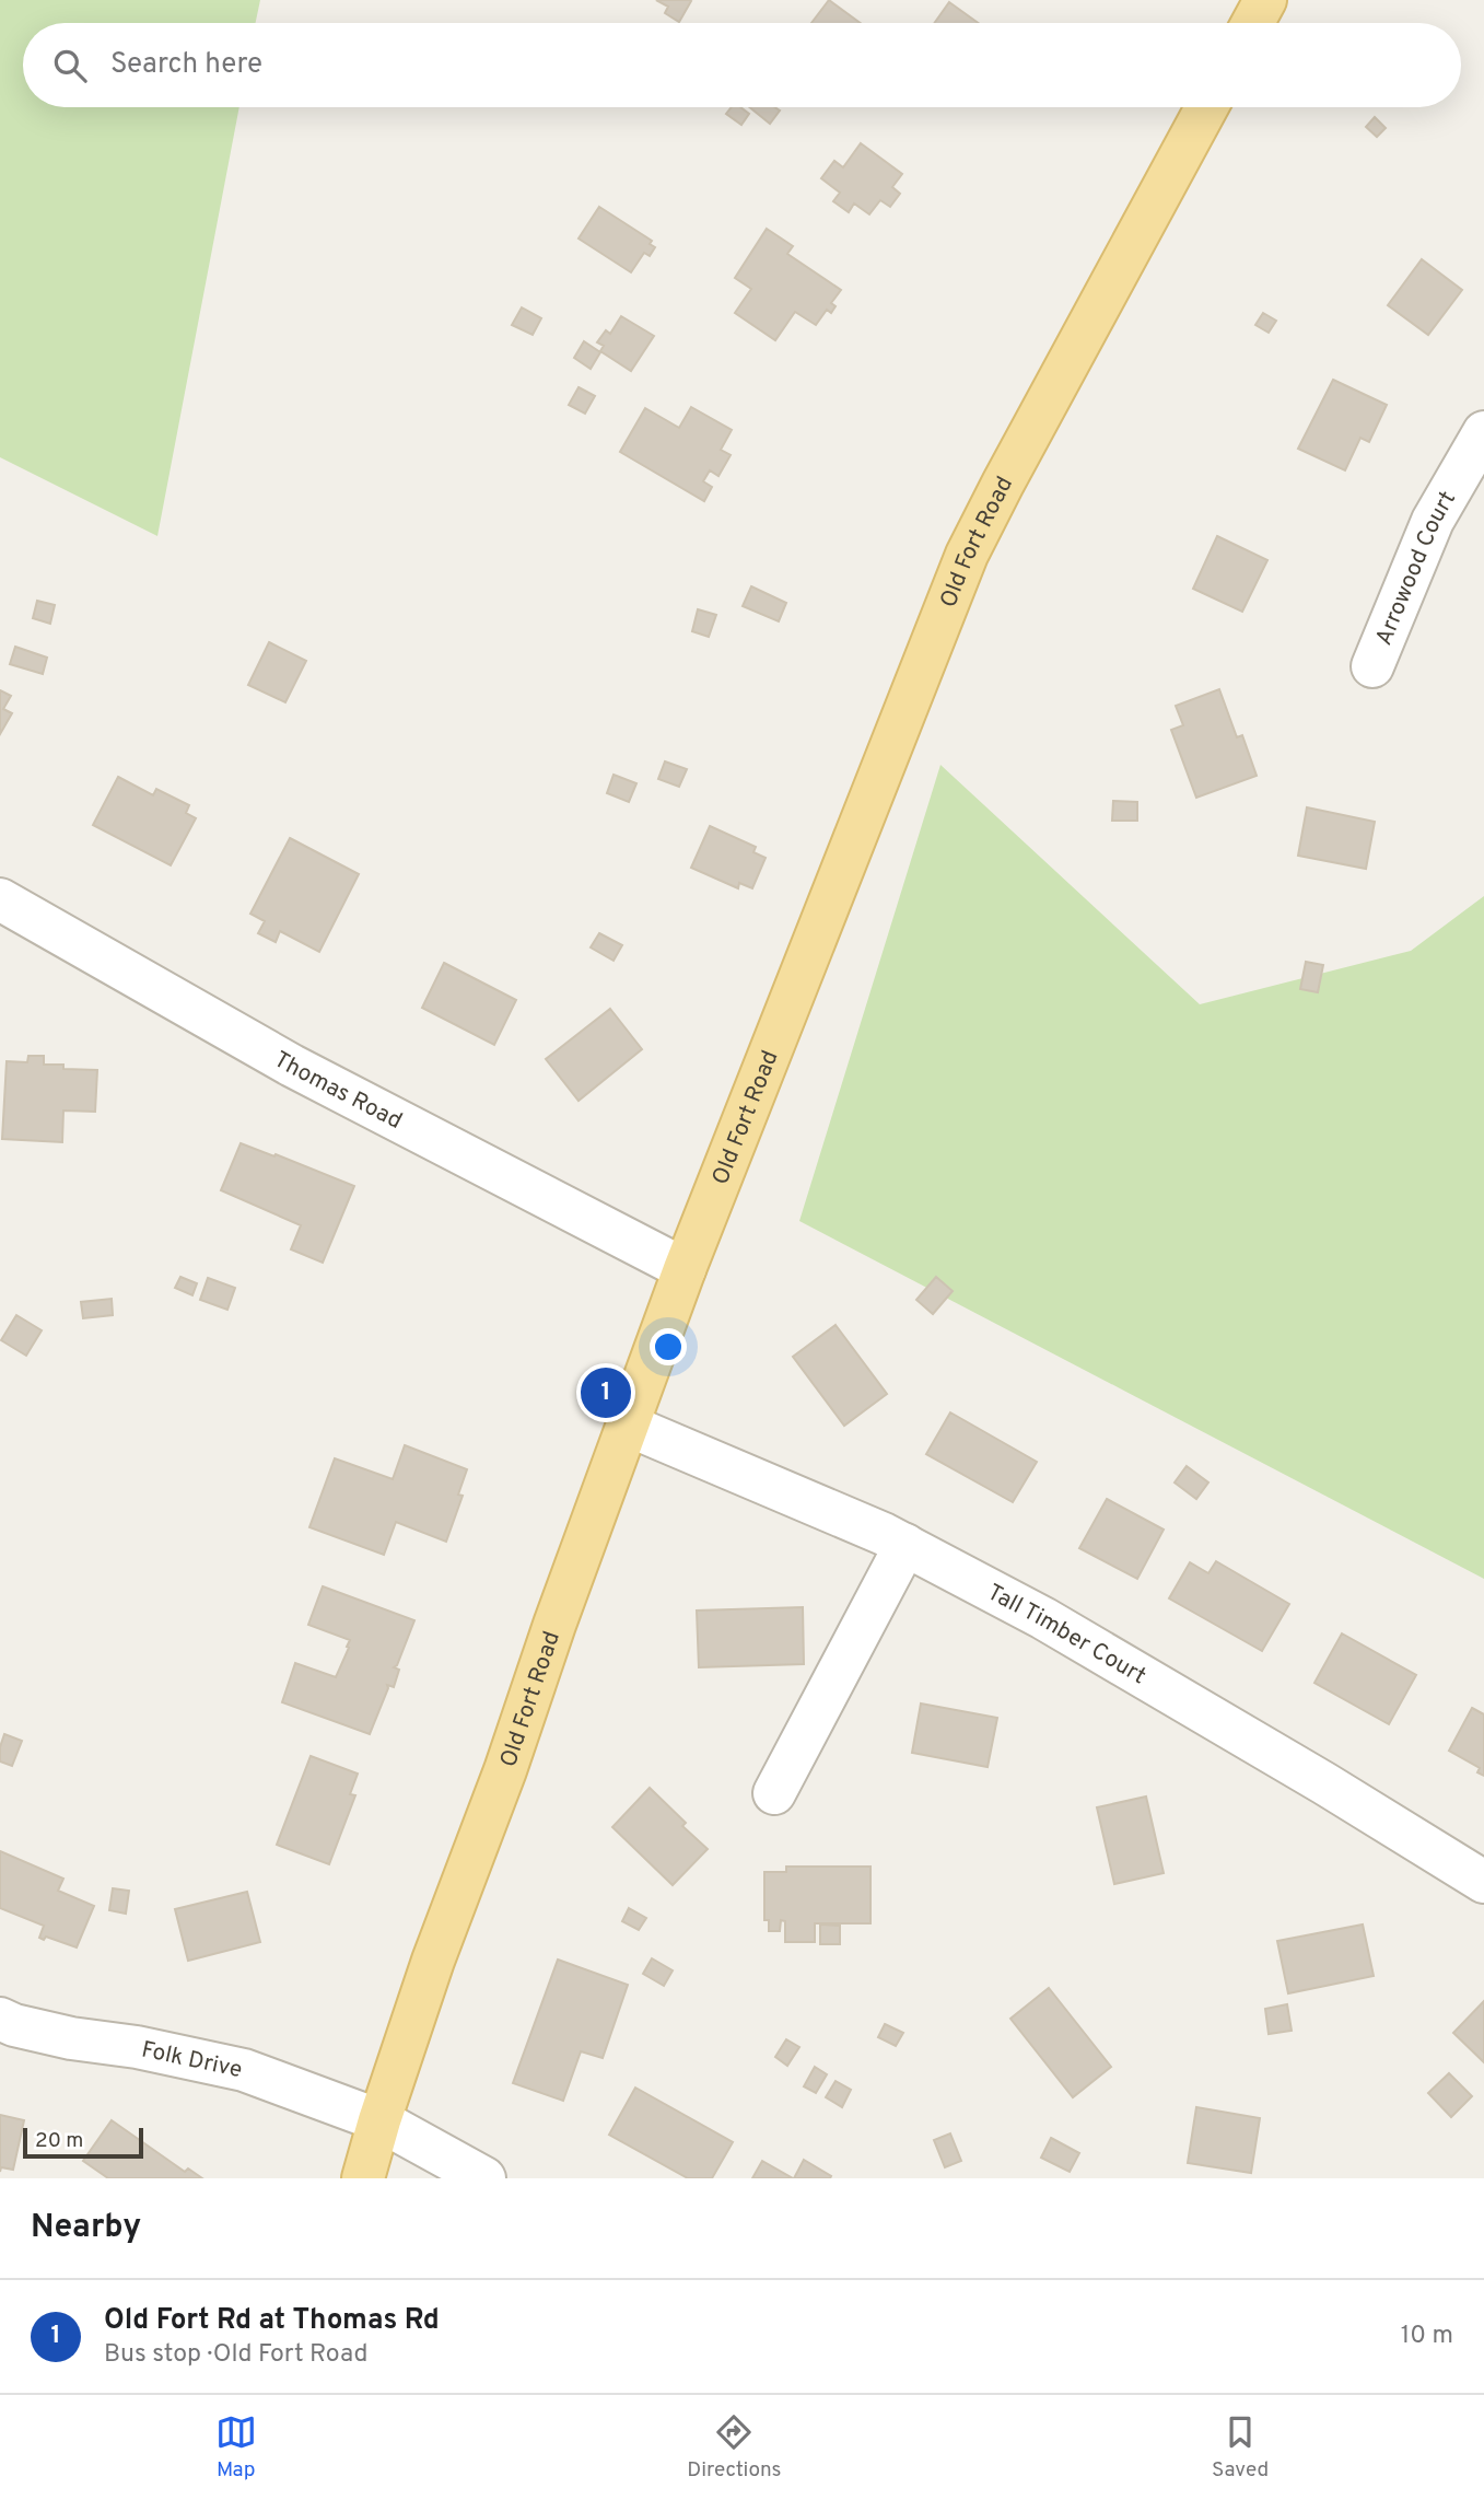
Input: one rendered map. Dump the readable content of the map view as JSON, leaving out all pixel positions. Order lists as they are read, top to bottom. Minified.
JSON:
{"streets":{"main road":["Old Fort Road"],"street":["Arrowood Court","Thomas Road","Tall Timber Court","Folk Drive"]},"crossings":[["Old Fort Road","Thomas Road"],["Old Fort Road","Tall Timber Court"],["Old Fort Road","Folk Drive"]],"scale_bar":"20 m","page":{"search":"Search here","pins":"1","scale":"20 m","heading":"Nearby","list":[{"mark":"1","name":"Old Fort Rd at Thomas Rd","note":"Bus stop · Old Fort Road","value":"10 m"}],"nav":["Map","Directions","Saved"]}}
